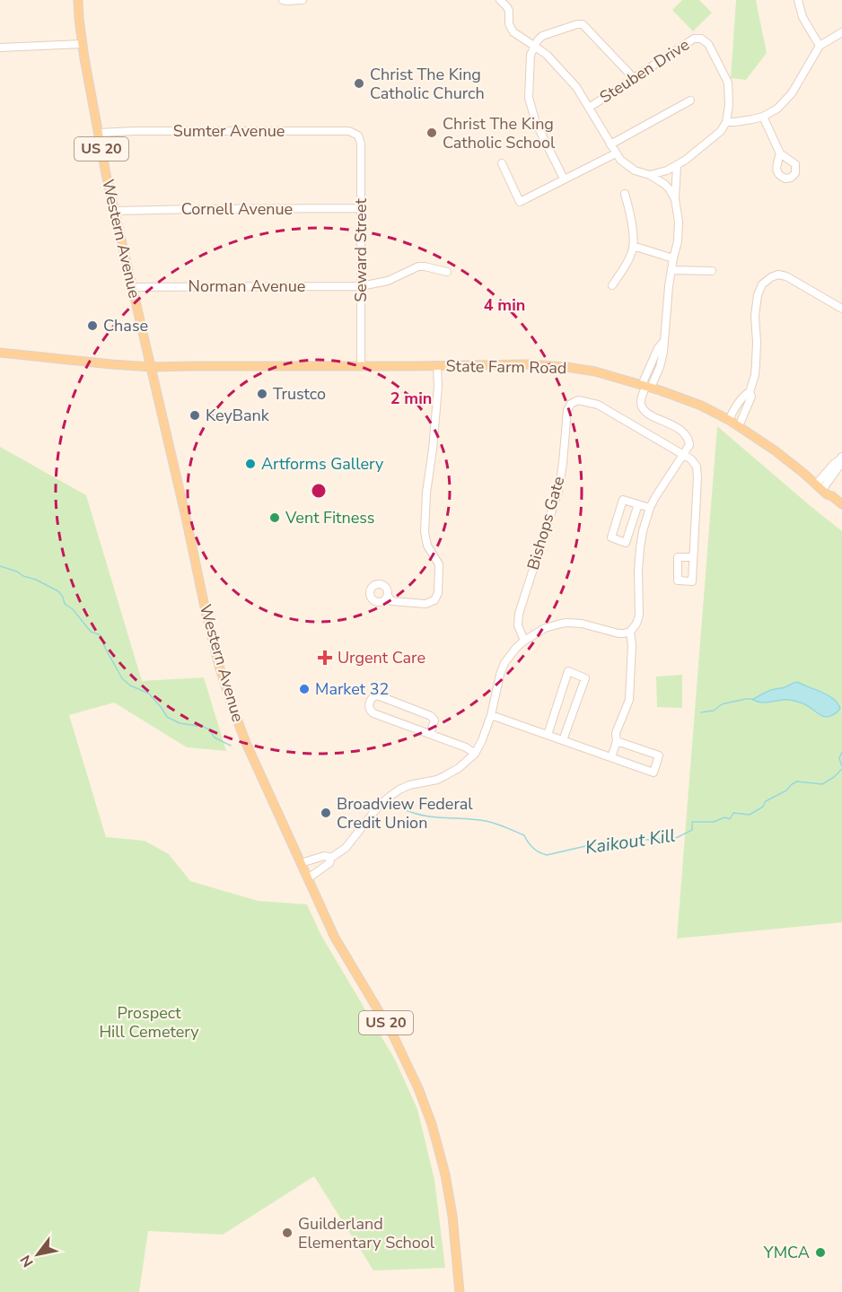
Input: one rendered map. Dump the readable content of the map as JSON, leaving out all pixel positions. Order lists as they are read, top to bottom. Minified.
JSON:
{"streets":{"main road":["US 20","Western Avenue","State Farm Road"],"street":["Steuben Drive","Sumter Avenue","Cornell Avenue","Seward Street","Norman Avenue","Bishops Gate"]},"crossings":[["Sumter Avenue","Western Avenue"],["Sumter Avenue","Seward Street"],["Cornell Avenue","Western Avenue"],["Cornell Avenue","Seward Street"],["Western Avenue","Norman Avenue"],["Western Avenue","State Farm Road"],["Seward Street","Norman Avenue"],["Seward Street","State Farm Road"]],"water":["Kaikout Kill"],"parks":["Prospect Hill Cemetery"],"places":{"other":["Christ The King Catholic Church","Christ The King Catholic School","Chase","Trustco","KeyBank","Artforms Gallery","Vent Fitness","Market 32","Broadview Federal Credit Union","Guilderland Elementary School","YMCA"],"health":["Urgent Care"]},"north":"bottom left","rings":["4 min","2 min"]}
